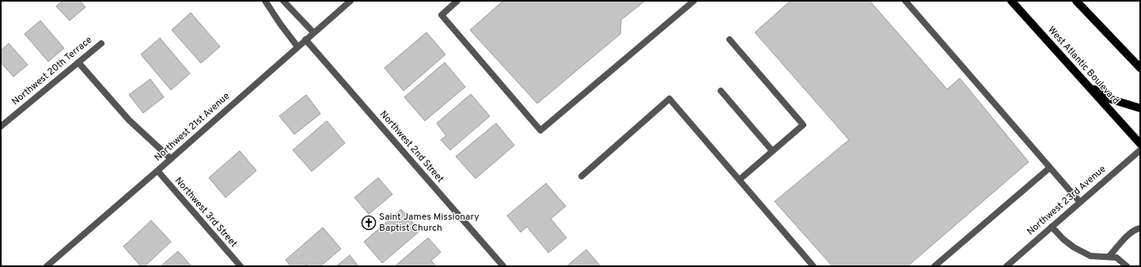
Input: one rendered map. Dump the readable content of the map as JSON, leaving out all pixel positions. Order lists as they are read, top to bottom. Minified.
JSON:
{"streets":{"main road":["West Atlantic Boulevard"],"street":["Northwest 20th Terrace","Northwest 21st Avenue","Northwest 2nd Street","Northwest 23rd Avenue","Northwest 3rd Street"]},"crossings":[["Northwest 21st Avenue","Northwest 2nd Street"],["Northwest 21st Avenue","Northwest 3rd Street"]],"places":{"church":["Saint James Missionary Baptist Church"]}}
